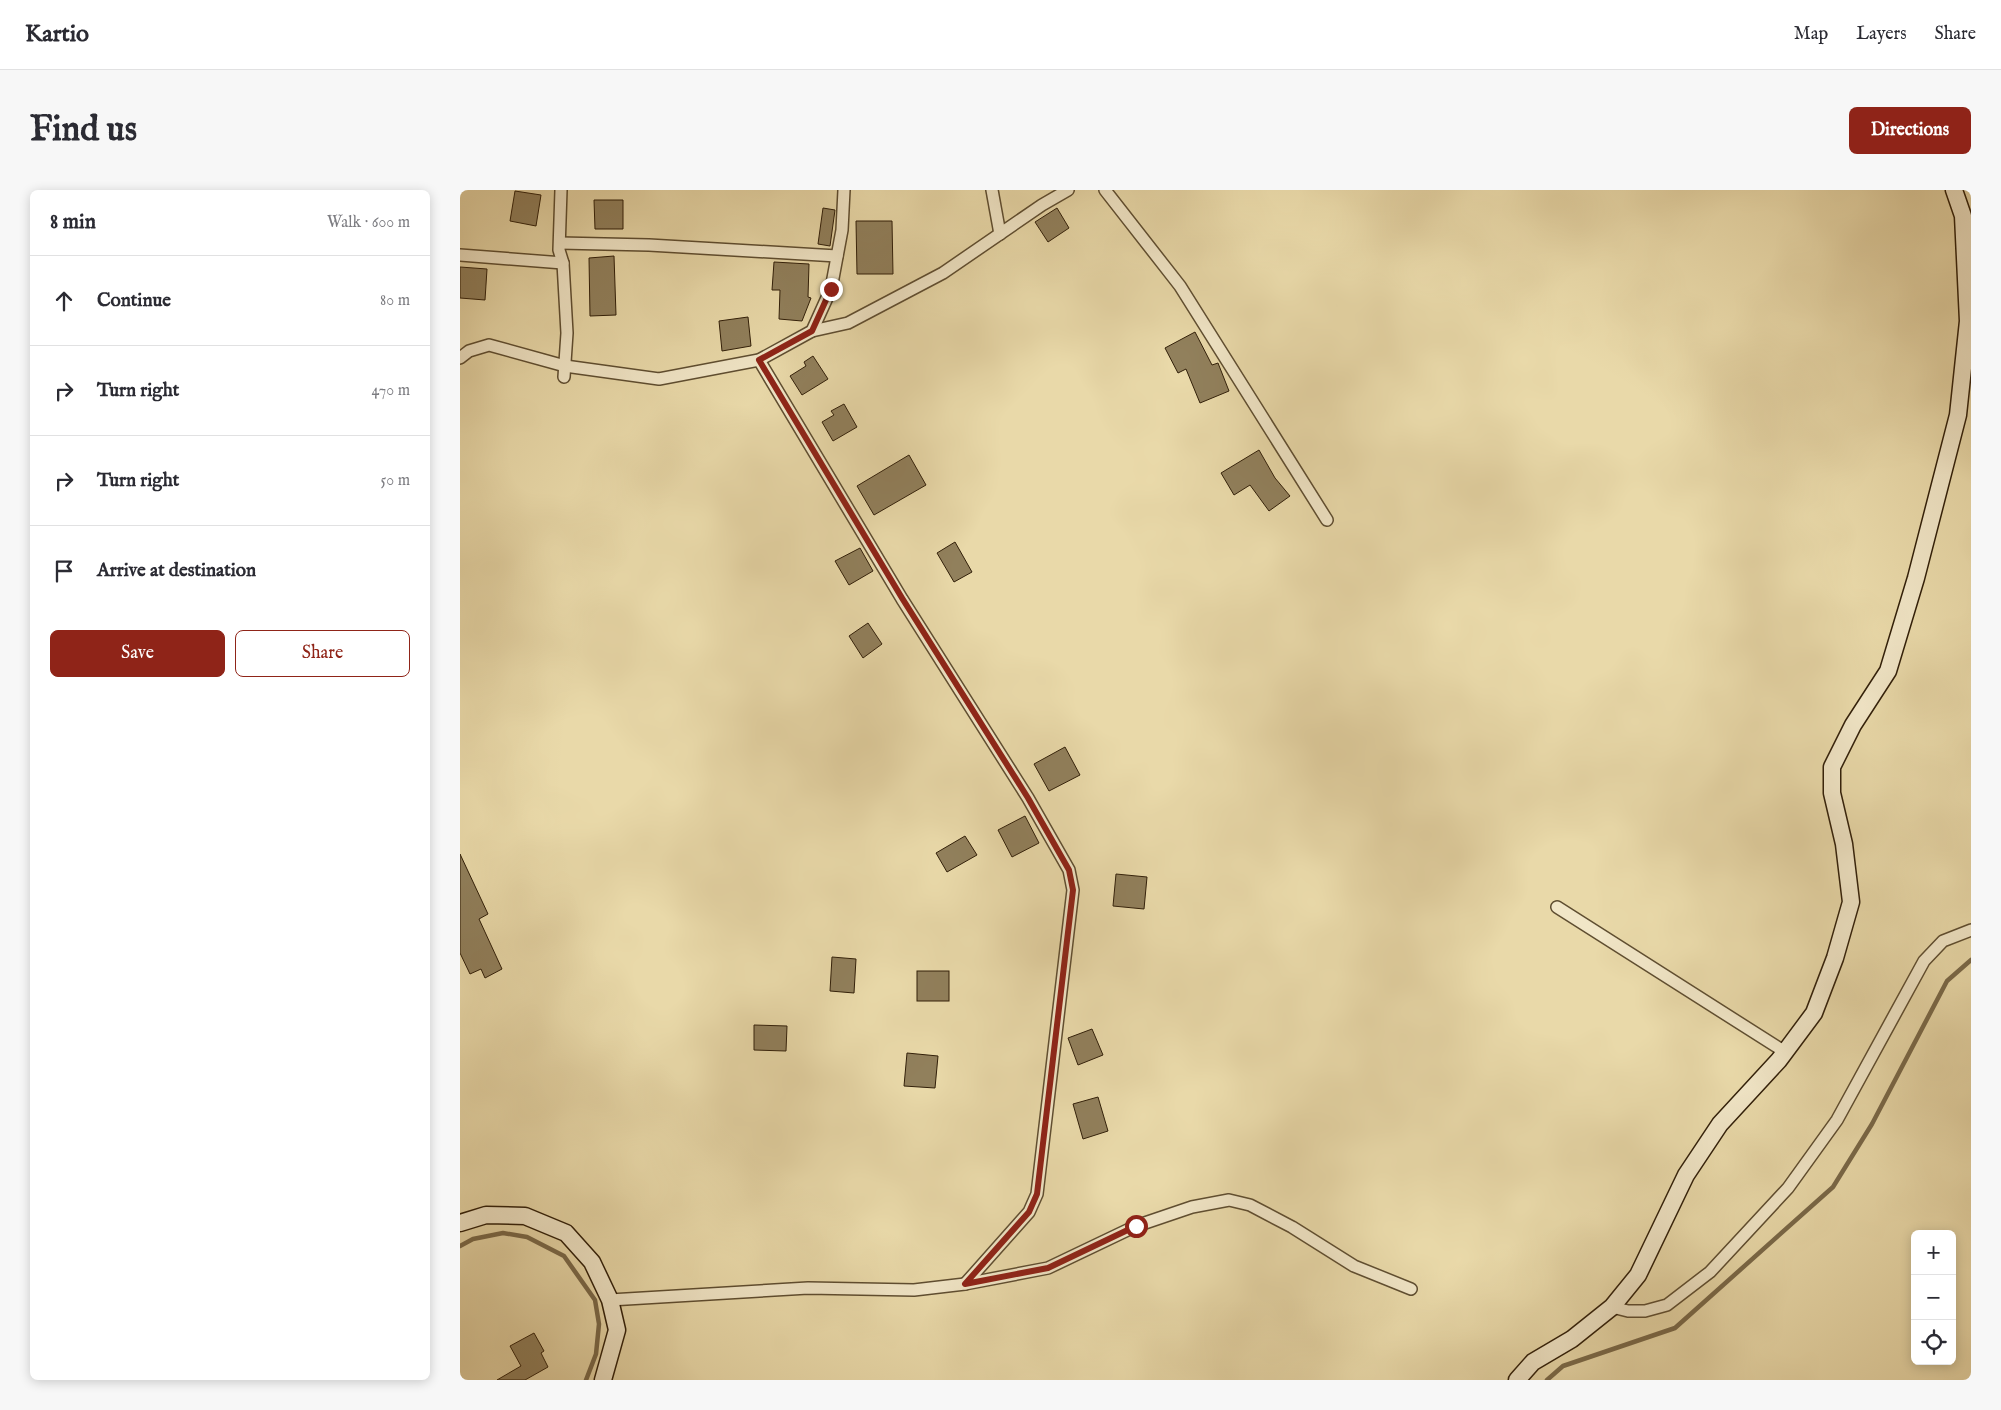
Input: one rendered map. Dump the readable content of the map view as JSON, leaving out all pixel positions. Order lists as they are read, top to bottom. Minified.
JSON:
{"page":{"header":"Kartio","nav":["Map","Layers","Share"],"buttons":["Directions",["Save","Share"]],"title":"Find us","heading":["8 min","Walk · 600 m"],"list":[["Continue","80 m"],["Turn right","470 m"],["Turn right","50 m"],"Arrive at destination"],"map_buttons":["+","−"]}}
